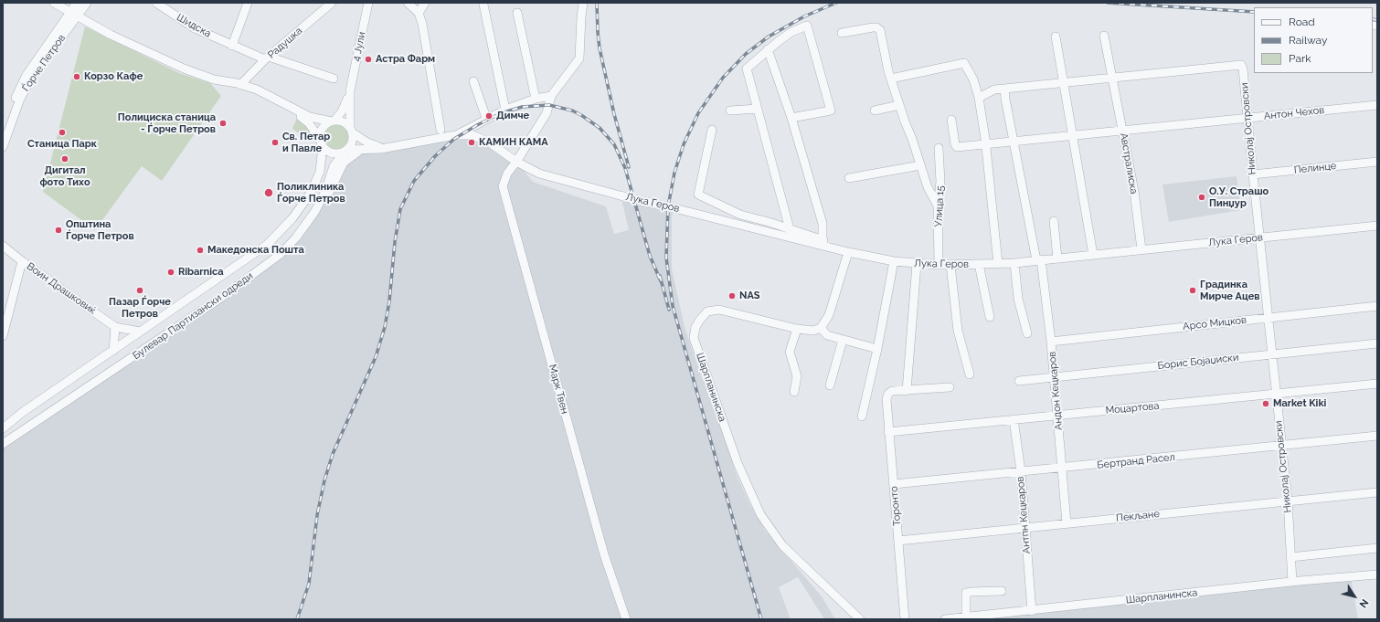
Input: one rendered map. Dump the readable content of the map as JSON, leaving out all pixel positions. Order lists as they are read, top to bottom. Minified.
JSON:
{"streets":{"street":["Шидска","Радушка","4 Јули","Ѓорче Петров","Антон Чехов","Николај Островски","Австралиска","Пелинце","Лука Геров","Улица 15","Воин Драшковиќ","Булевар Партизански одреди","Арсо Мицков","Борис Бојаџиски","Шарпланинска","Марк Твен","Андон Кецкаров","Моцартова","Бертранд Расел","Торонто","Антпн Кецкаров","Пекљане"]},"crossings":[["Шидска","Радушка"],["4 Јули","Лука Геров"],["4 Јули","Булевар Партизански одреди"],["Антон Чехов","Николај Островски"],["Антон Чехов","Австралиска"],["Антон Чехов","Андон Кецкаров"],["Николај Островски","Австралиска"],["Николај Островски","Пелинце"],["Николај Островски","Лука Геров"],["Николај Островски","Арсо Мицков"],["Николај Островски","Борис Бојаџиски"],["Николај Островски","Шарпланинска"],["Николај Островски","Моцартова"],["Николај Островски","Бертранд Расел"],["Николај Островски","Пекљане"],["Австралиска","Лука Геров"],["Лука Геров","Улица 15"],["Лука Геров","Булевар Партизански одреди"],["Лука Геров","Марк Твен"],["Лука Геров","Андон Кецкаров"],["Воин Драшковиќ","Булевар Партизански одреди"],["Арсо Мицков","Андон Кецкаров"],["Борис Бојаџиски","Андон Кецкаров"],["Шарпланинска","Антпн Кецкаров"],["Андон Кецкаров","Моцартова"],["Андон Кецкаров","Бертранд Расел"],["Андон Кецкаров","Пекљане"],["Моцартова","Торонто"],["Моцартова","Антпн Кецкаров"],["Бертранд Расел","Торонто"],["Бертранд Расел","Антпн Кецкаров"],["Торонто","Пекљане"],["Антпн Кецкаров","Пекљане"]],"places":["Астра Фарм","Корзо Кафе","Димче","Полициска станица - Ѓорче Петров","Станица Парк","Св. Петар и Павле","КАМИН КАМА","Дигитал фото Тихо","Поликлиника Ѓорче Петров","О.У. Страшо Пинџур","Општина Ѓорче Петров","Македонска Пошта","Ribarnica","Пазар Ѓорче Петров","Градинка Мирче Ацев","NAS","Market Kiki"],"legend":["Road","Railway","Park"],"north":"bottom right"}
